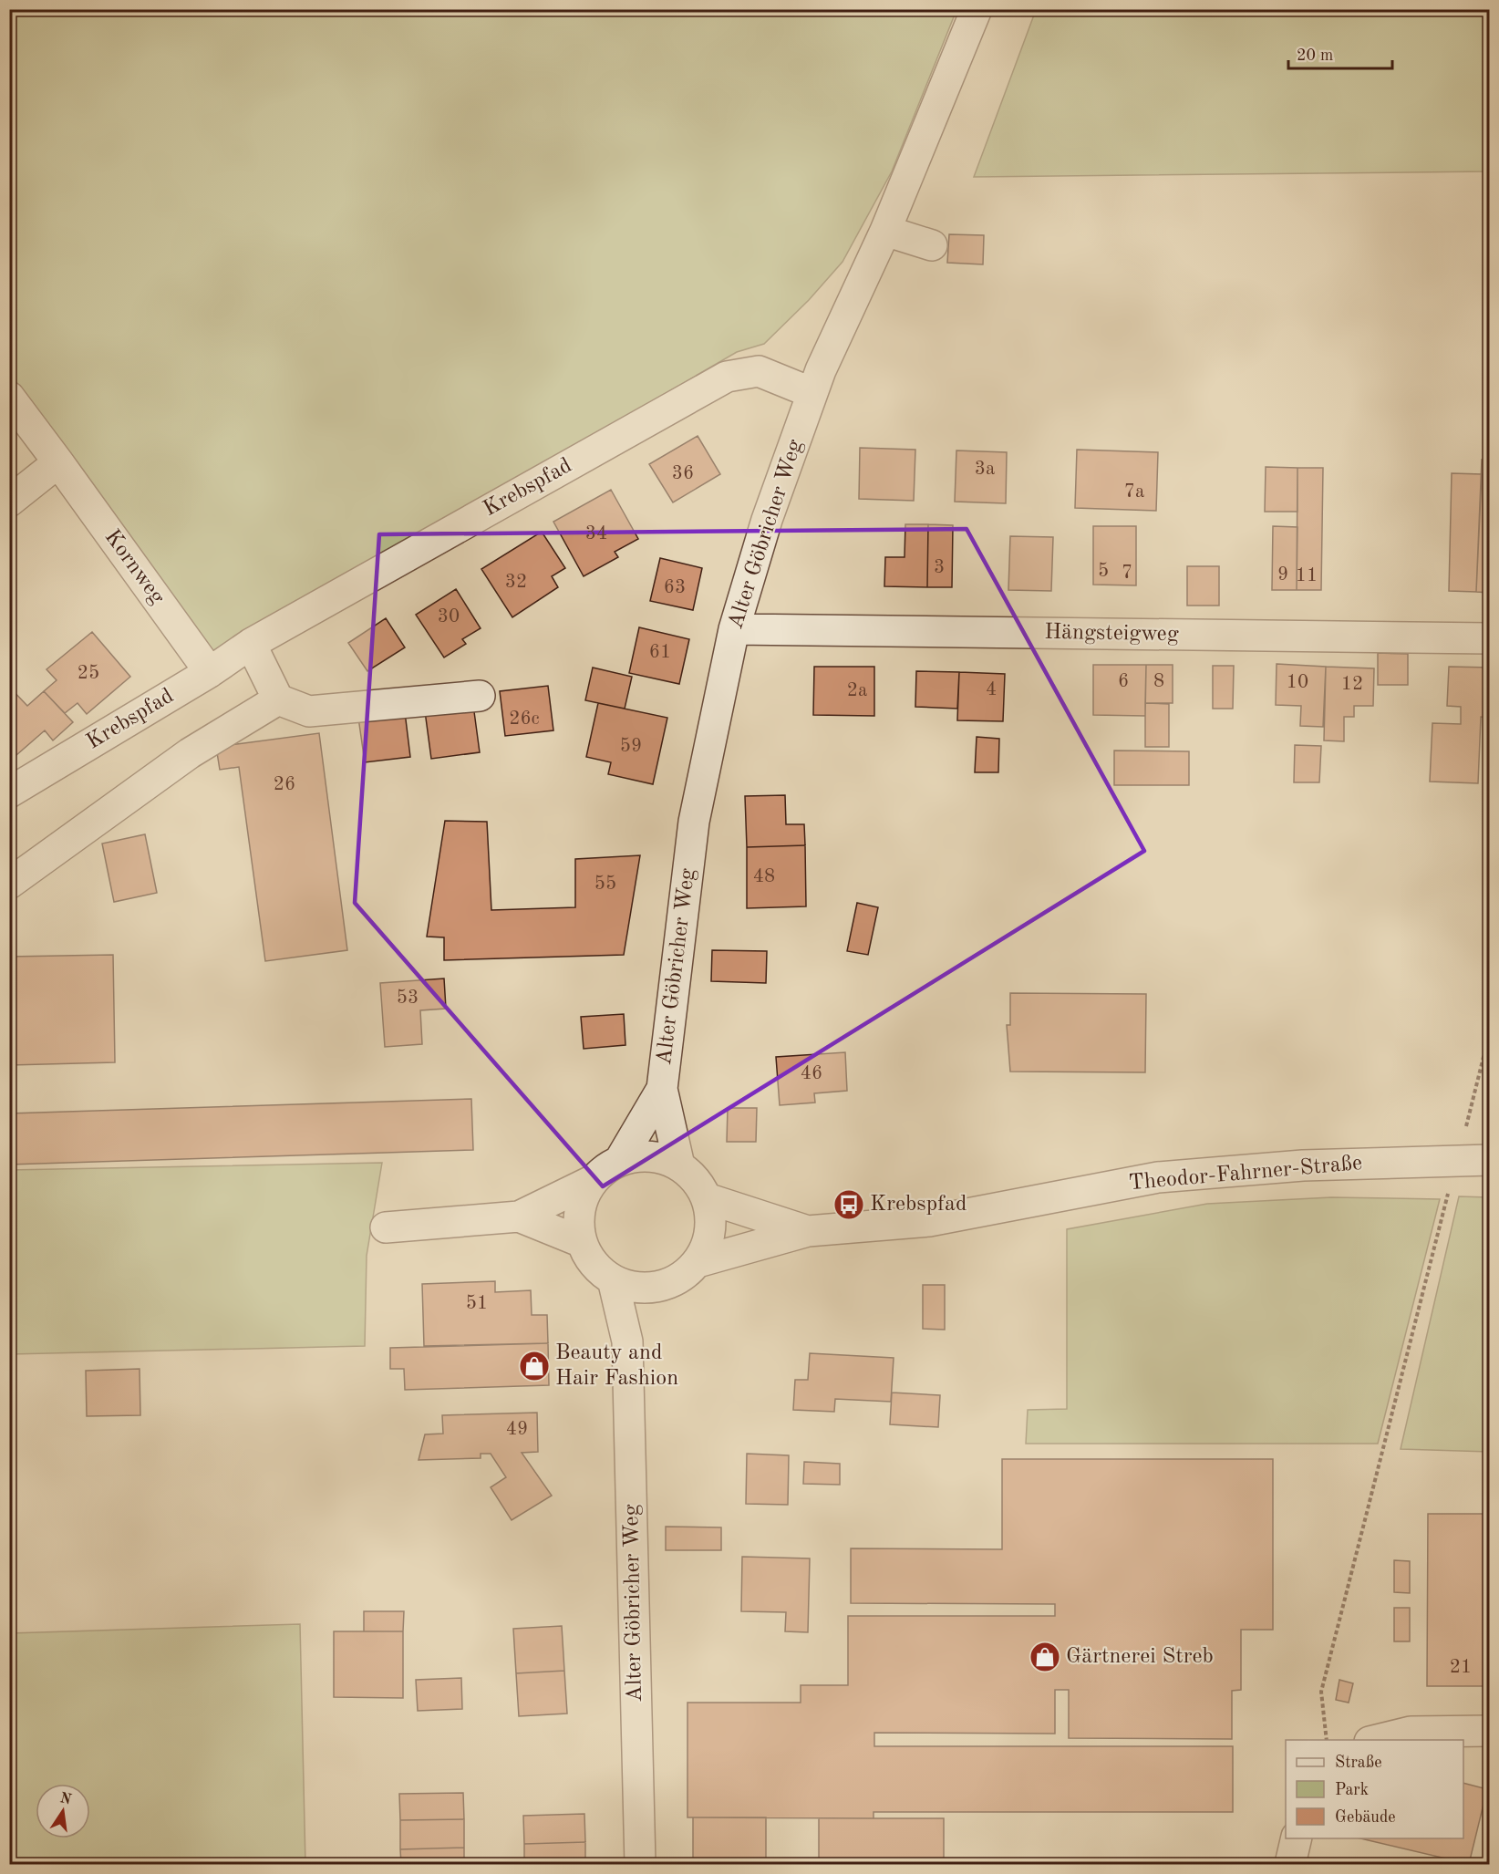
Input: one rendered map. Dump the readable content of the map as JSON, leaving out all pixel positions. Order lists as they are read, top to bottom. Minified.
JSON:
{"streets":{"street":["Krebspfad","Alter Göbricher Weg","Kornweg","Hängsteigweg","Theodor-Fahrner-Straße"]},"crossings":[["Krebspfad","Alter Göbricher Weg"],["Krebspfad","Kornweg"],["Alter Göbricher Weg","Hängsteigweg"],["Alter Göbricher Weg","Theodor-Fahrner-Straße"]],"places":{"bus stop":["Krebspfad"],"shop":["Beauty and Hair Fashion","Gärtnerei Streb"]},"house_numbers":["3a","36","7a","34","3","5","7","9","11","32","63","30","61","25","6","8","10","12","4","2a","26c","59","26","48","55","53","46","51","49","21"],"legend":["Straße","Park","Gebäude"],"scale_bar":"20 m","north":"top"}
